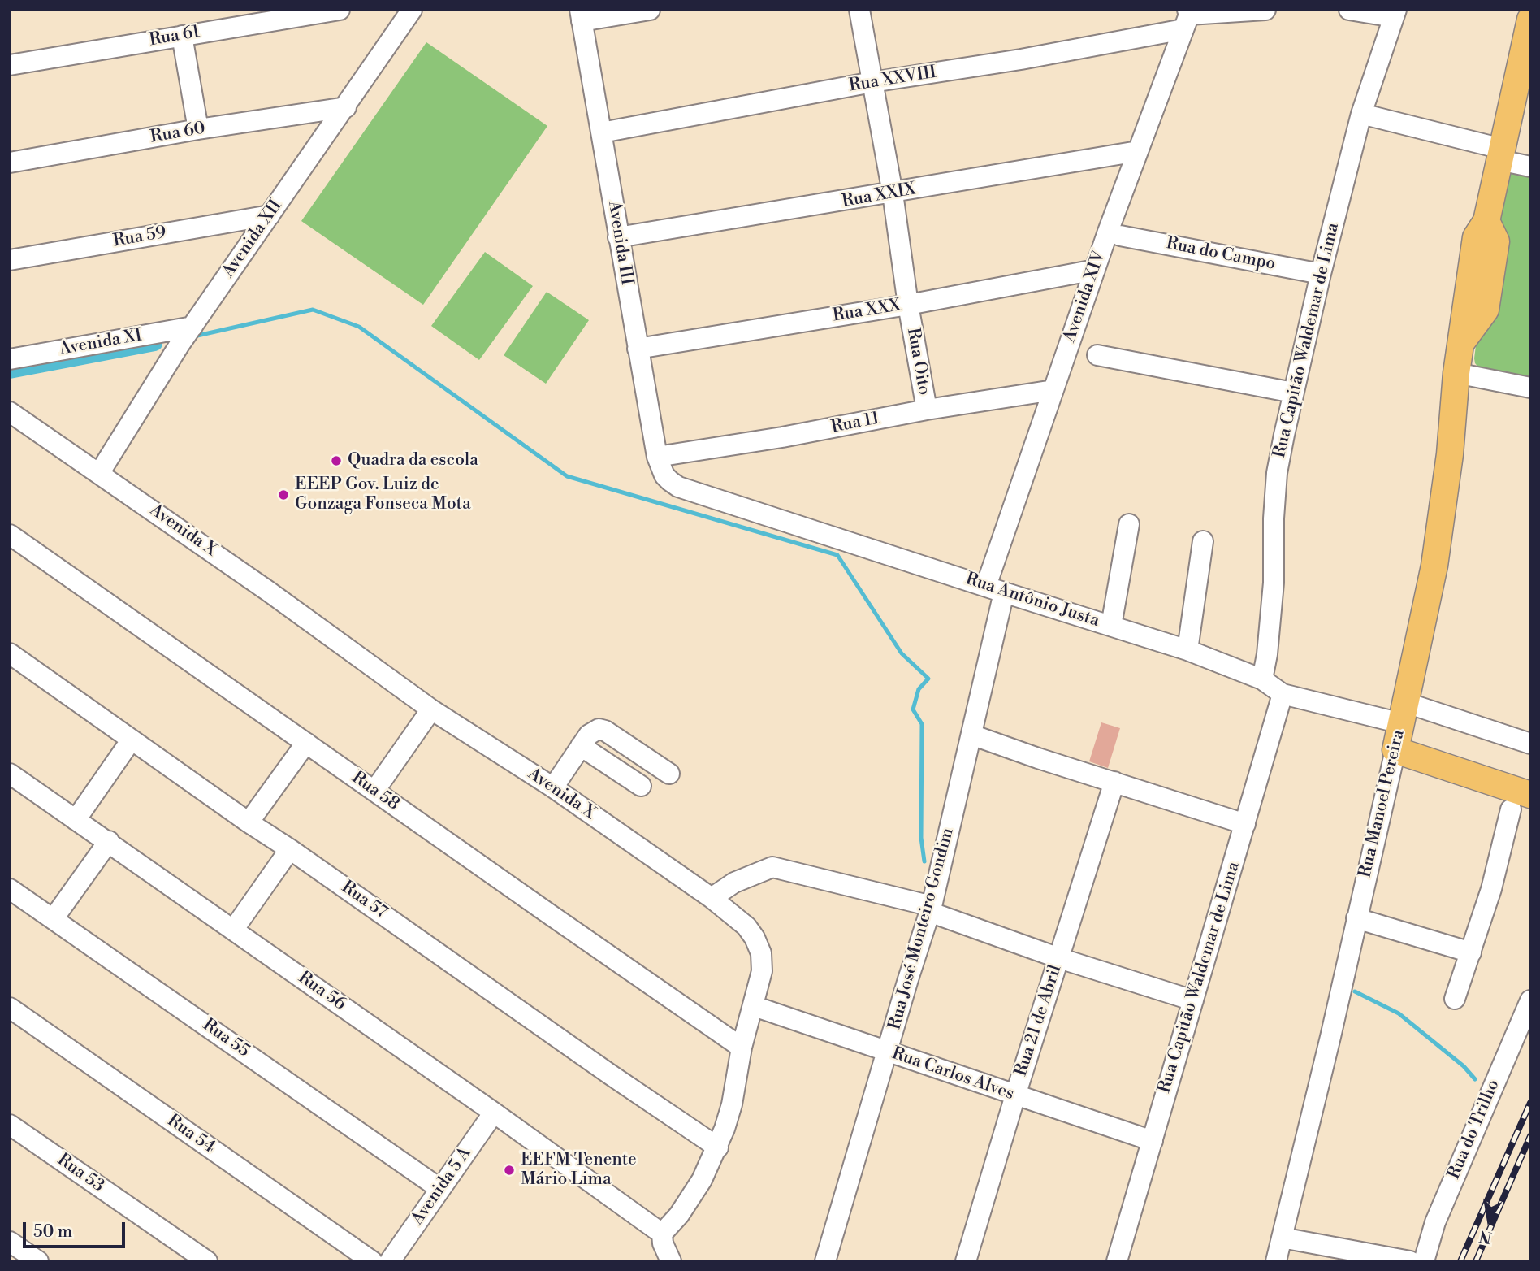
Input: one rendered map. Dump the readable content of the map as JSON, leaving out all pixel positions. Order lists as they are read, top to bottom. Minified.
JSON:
{"streets":{"main road":["Rua Manoel Pereira"],"street":["Rua 61","Rua XXVIII","Rua 60","Rua XXIX","Rua 59","Avenida XII","Avenida III","Rua do Campo","Avenida XIV","Rua XXX","Rua Capitão Waldemar de Lima","Avenida XI","Rua Oito","Rua 11","Avenida X","Rua Antônio Justa","Rua 58","Rua 57","Rua José Monteiro Gondim","Rua 56","Rua 21 de Abril","Rua 55","Rua Carlos Alves","Rua do Trilho","Rua 54","Rua 53","Avenida 5 A"]},"crossings":[["Rua XXVIII","Avenida III"],["Rua XXVIII","Avenida XIV"],["Rua XXVIII","Rua Oito"],["Rua 60","Avenida XII"],["Rua XXIX","Avenida III"],["Rua XXIX","Avenida XIV"],["Rua XXIX","Rua Oito"],["Rua 59","Avenida XII"],["Avenida XII","Avenida XI"],["Avenida XII","Avenida X"],["Avenida III","Rua XXX"],["Avenida III","Rua 11"],["Avenida III","Rua Antônio Justa"],["Rua do Campo","Rua Capitão Waldemar de Lima"],["Avenida XIV","Rua XXX"],["Avenida XIV","Rua 11"],["Avenida XIV","Rua Antônio Justa"],["Avenida XIV","Rua José Monteiro Gondim"],["Rua XXX","Rua Oito"],["Rua Capitão Waldemar de Lima","Rua Antônio Justa"],["Rua Capitão Waldemar de Lima","Rua Carlos Alves"],["Rua Oito","Rua 11"],["Rua 11","Rua Antônio Justa"],["Avenida X","Rua 58"],["Avenida X","Rua 57"],["Avenida X","Rua 56"],["Avenida X","Rua Carlos Alves"],["Rua Antônio Justa","Rua Manoel Pereira"],["Rua Antônio Justa","Rua José Monteiro Gondim"],["Rua José Monteiro Gondim","Rua Carlos Alves"],["Rua 56","Avenida 5 A"],["Rua 21 de Abril","Rua Carlos Alves"],["Rua 55","Avenida 5 A"]],"places":["Quadra da escola","EEEP Gov. Luiz de Gonzaga Fonseca Mota","EEFM Tenente Mário Lima"],"scale_bar":"50 m","north":"bottom"}
